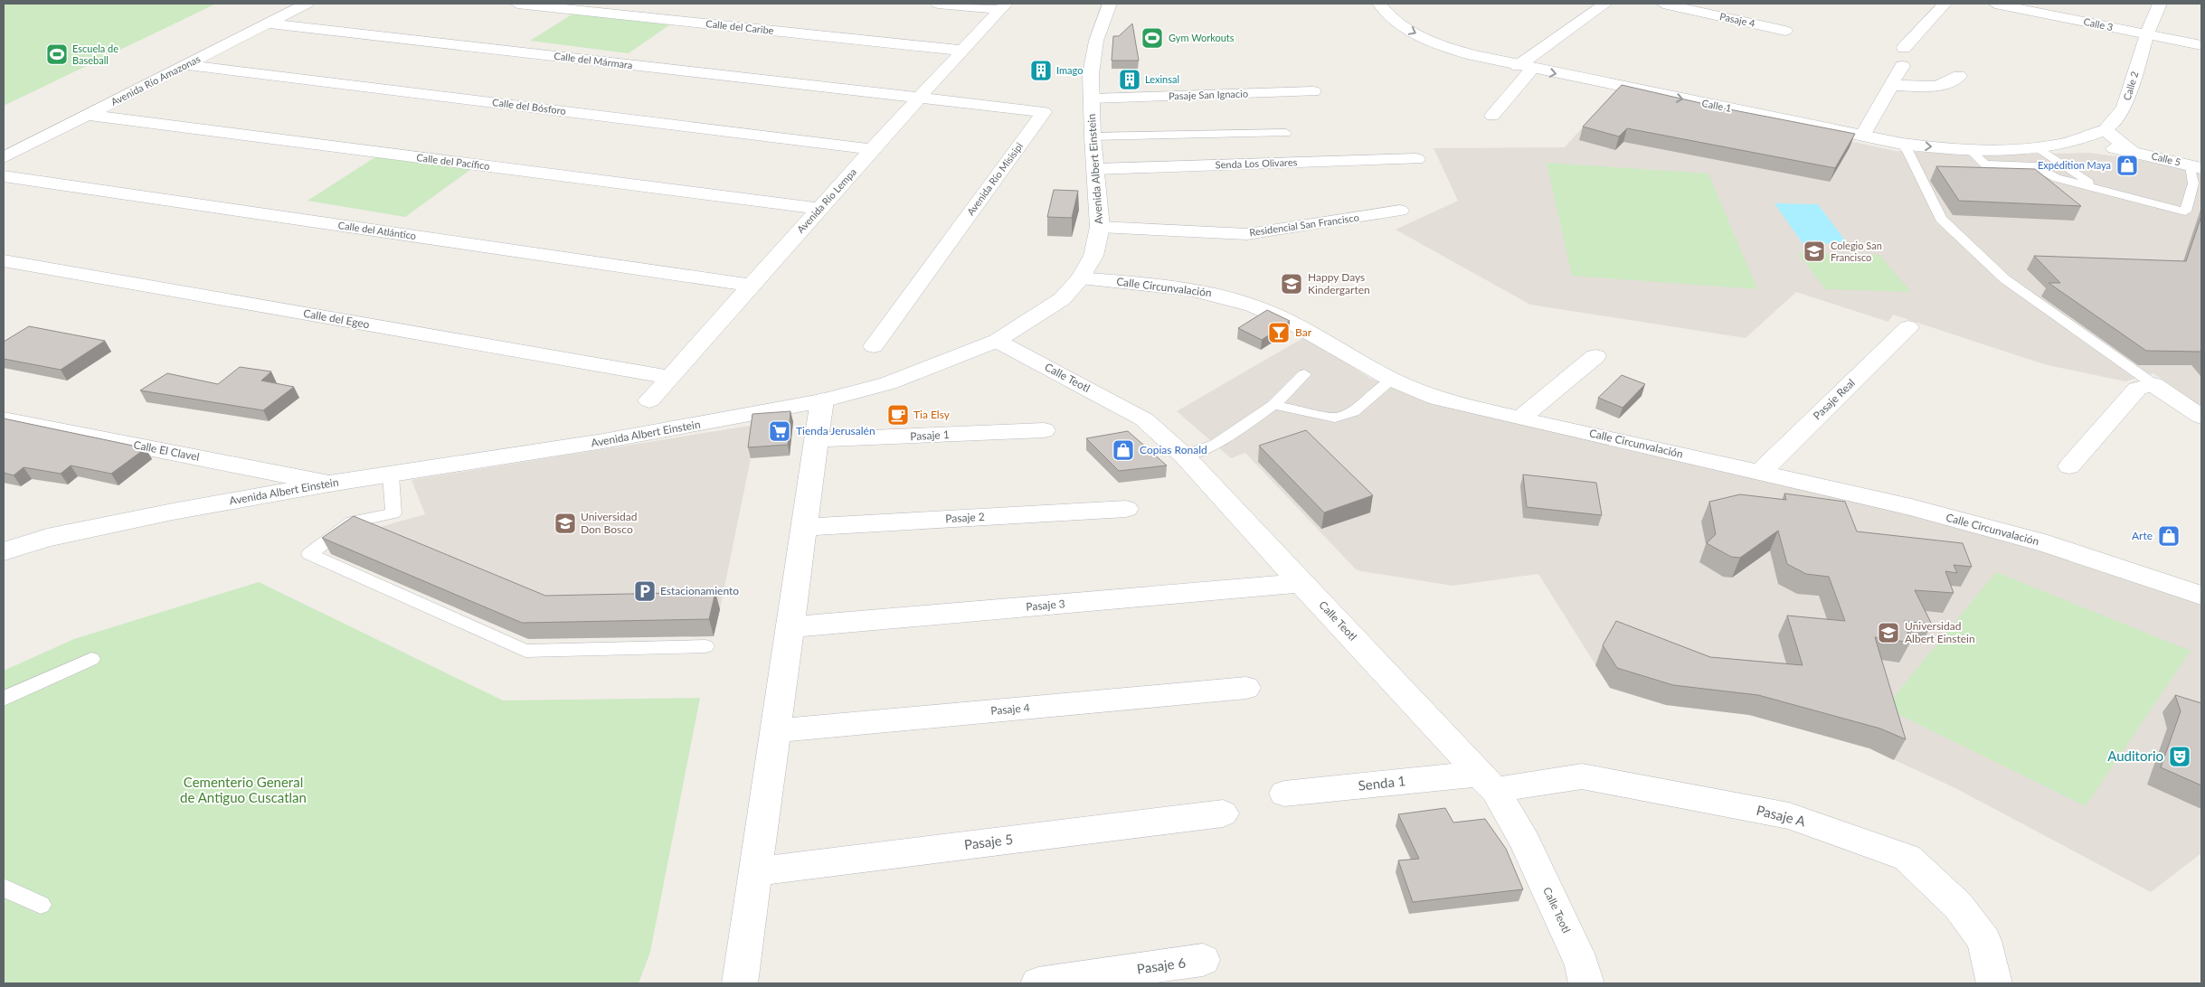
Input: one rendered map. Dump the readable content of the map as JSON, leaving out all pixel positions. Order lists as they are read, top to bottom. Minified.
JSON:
{"streets":{"street":["Pasaje 4","Calle 3","Calle del Caribe","Calle del Mármara","Avenida Río Amazonas","Calle 2","Calle 1","Calle del Bósforo","Calle 5","Calle del Pacífico","Senda Los Olivares","Avenida Albert Einstein","Avenida Río Misisipi","Avenida Río Lempa","Residencial San Francisco","Calle del Atlántico","Calle Circunvalación","Calle del Egeo","Calle Teotl","Pasaje Real","Pasaje 1","Calle El Clavel","Pasaje 2","Pasaje 3","Senda 1","Pasaje A","Pasaje 5","Pasaje 6"]},"crossings":[["Calle 3","Calle 2"],["Calle del Caribe","Avenida Río Lempa"],["Calle del Mármara","Avenida Río Amazonas"],["Calle del Mármara","Avenida Río Misisipi"],["Calle del Mármara","Avenida Río Lempa"],["Avenida Río Amazonas","Calle del Bósforo"],["Avenida Río Amazonas","Calle del Pacífico"],["Calle 2","Calle 1"],["Calle 2","Calle 5"],["Calle 1","Calle 5"],["Calle del Bósforo","Avenida Río Lempa"],["Calle del Pacífico","Avenida Río Lempa"],["Senda Los Olivares","Avenida Albert Einstein"],["Avenida Albert Einstein","Residencial San Francisco"],["Avenida Albert Einstein","Calle Circunvalación"],["Avenida Albert Einstein","Calle Teotl"],["Avenida Albert Einstein","Calle El Clavel"],["Avenida Río Misisipi","Avenida Río Lempa"],["Avenida Río Lempa","Calle del Atlántico"],["Avenida Río Lempa","Calle del Egeo"],["Calle Circunvalación","Pasaje Real"],["Calle Teotl","Pasaje 3"],["Calle Teotl","Senda 1"],["Calle Teotl","Pasaje A"],["Senda 1","Pasaje A"]],"one_way":["Calle 1"],"parks":["Cementerio General de Antiguo Cuscatlan"],"places":{"sports":["Gym Workouts","Escuela de Baseball"],"building":["Imago","Lexinsal"],"shop":["Expédition Maya","Copias Ronald","Arte"],"school or university":["Colegio San Francisco","Happy Days Kindergarten","Universidad Don Bosco","Universidad Albert Einstein"],"bar":["Bar"],"cafe":["Tia Elsy"],"supermarket":["Tienda Jerusalén"],"parking":["Estacionamiento"],"theatre":["Auditorio"]}}
